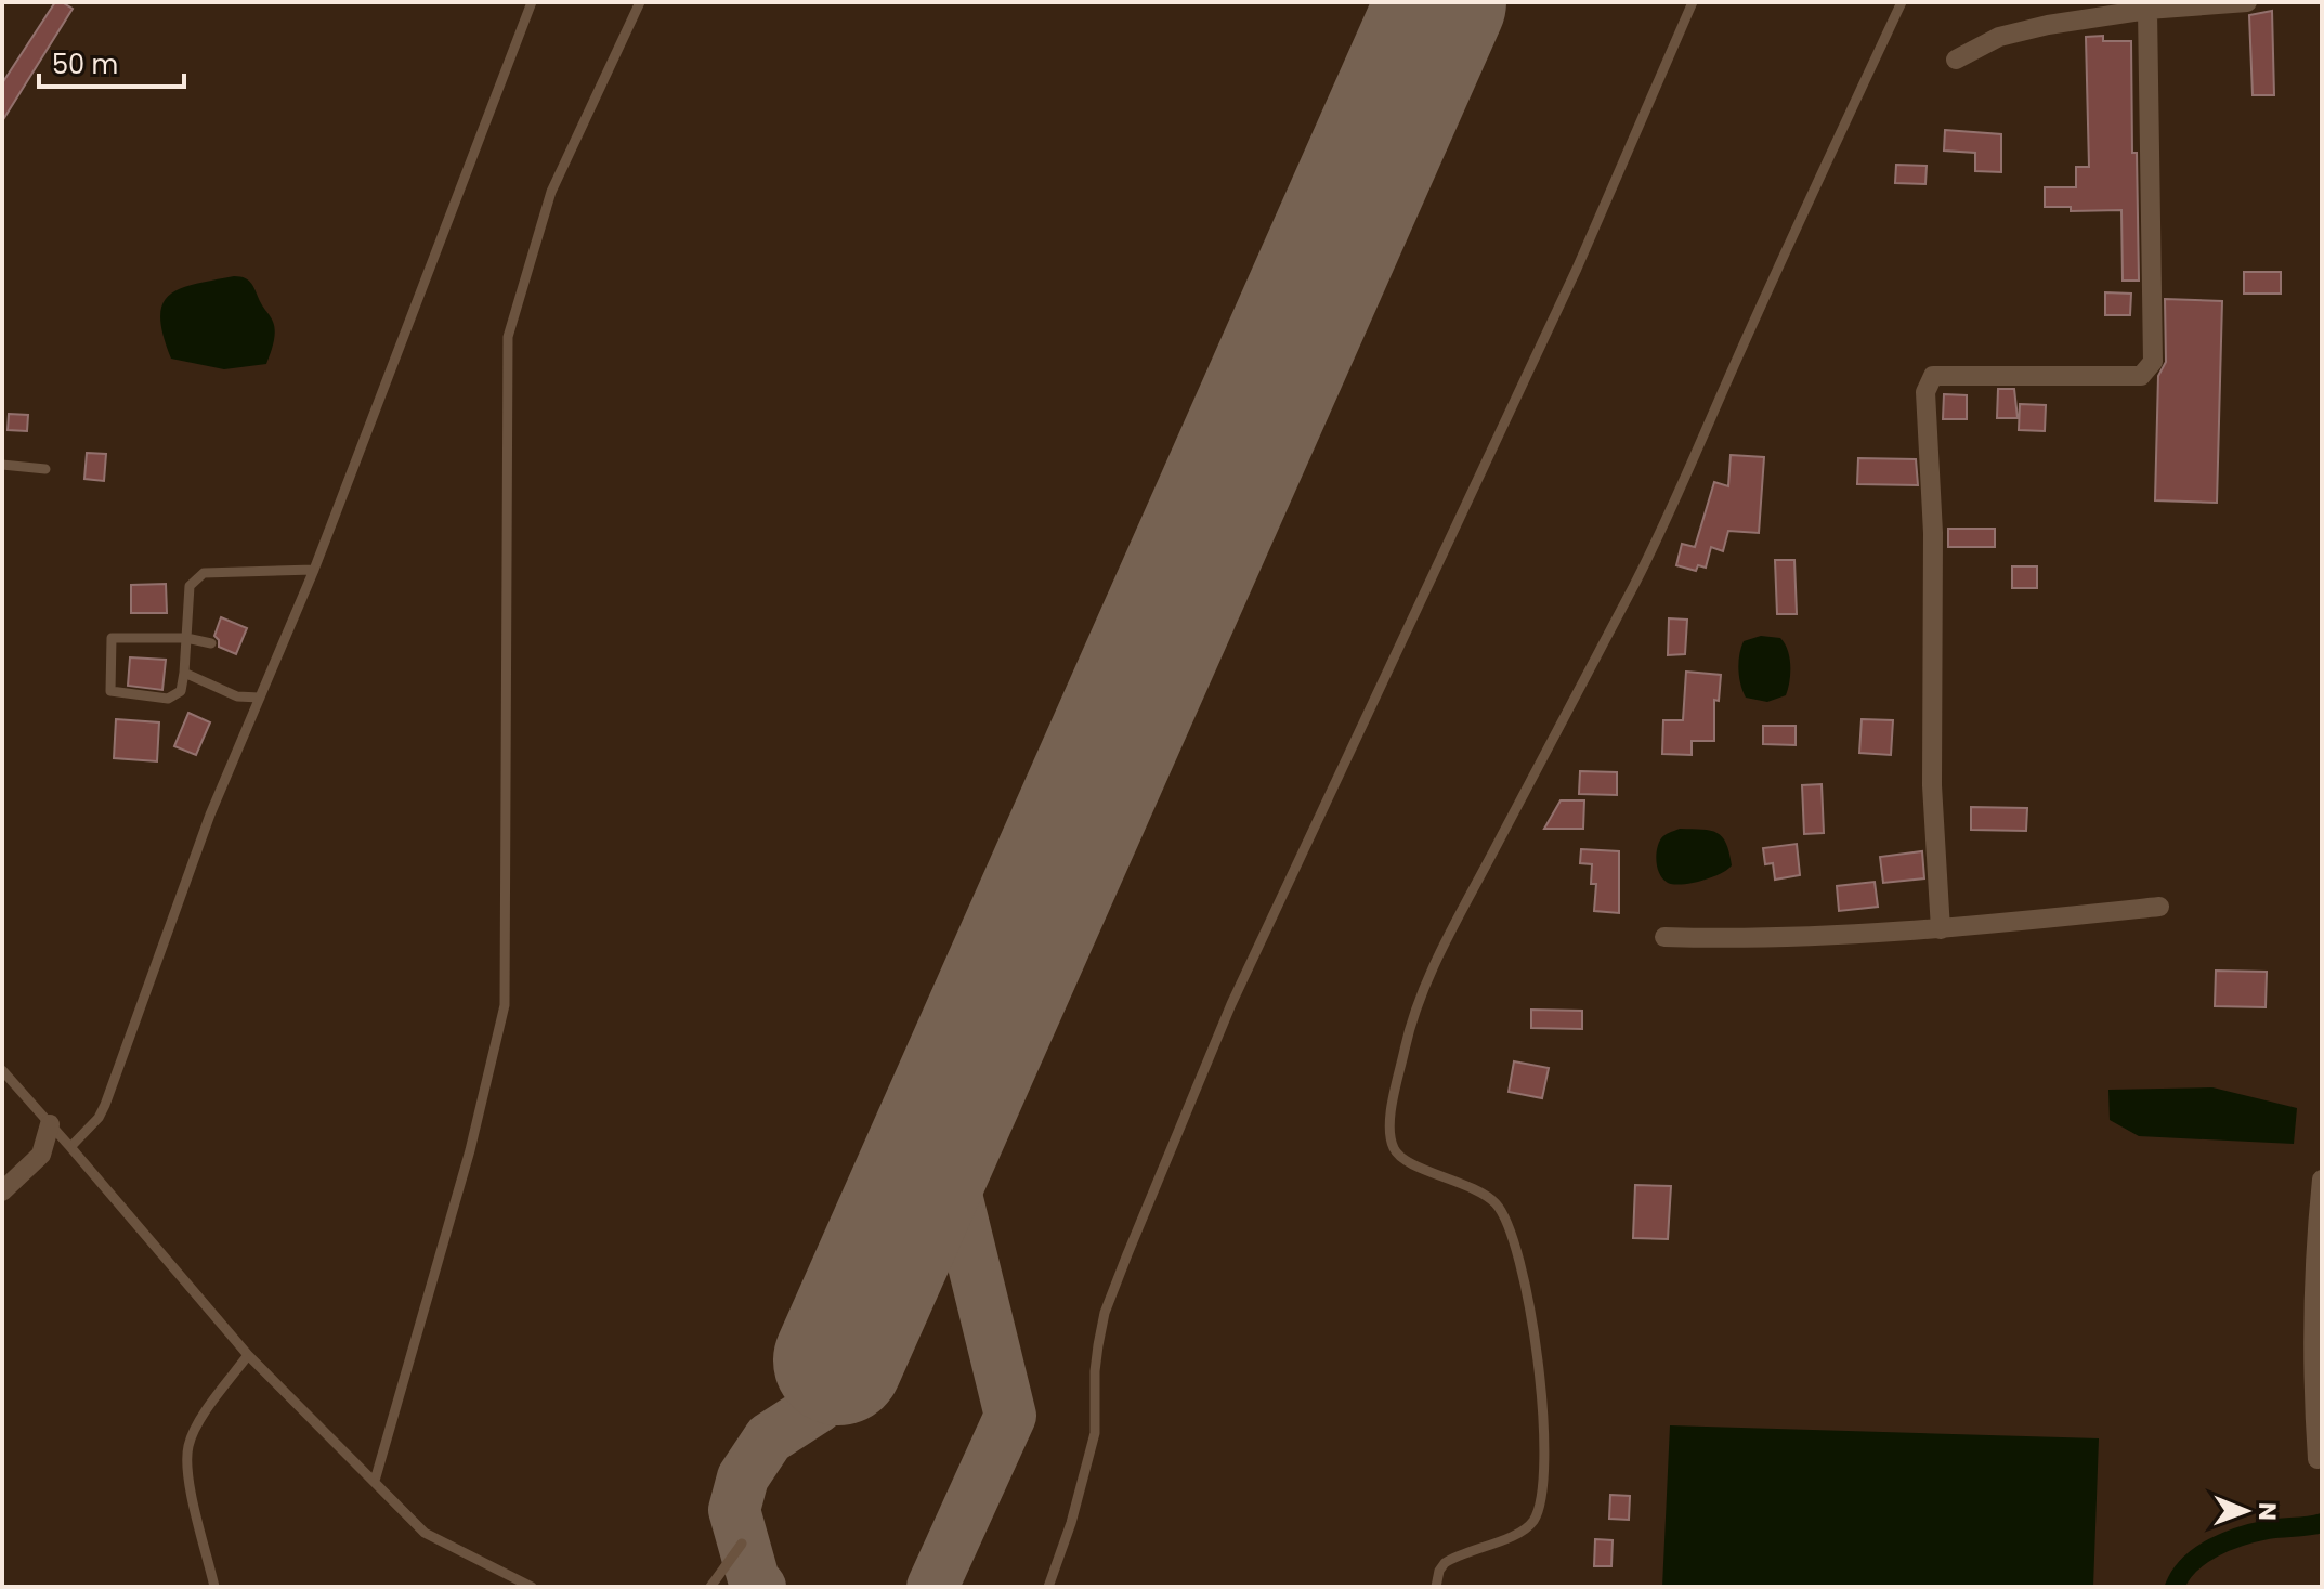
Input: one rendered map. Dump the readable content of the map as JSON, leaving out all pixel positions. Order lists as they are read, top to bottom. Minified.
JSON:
{"scale_bar":"50 m","north":"right"}
